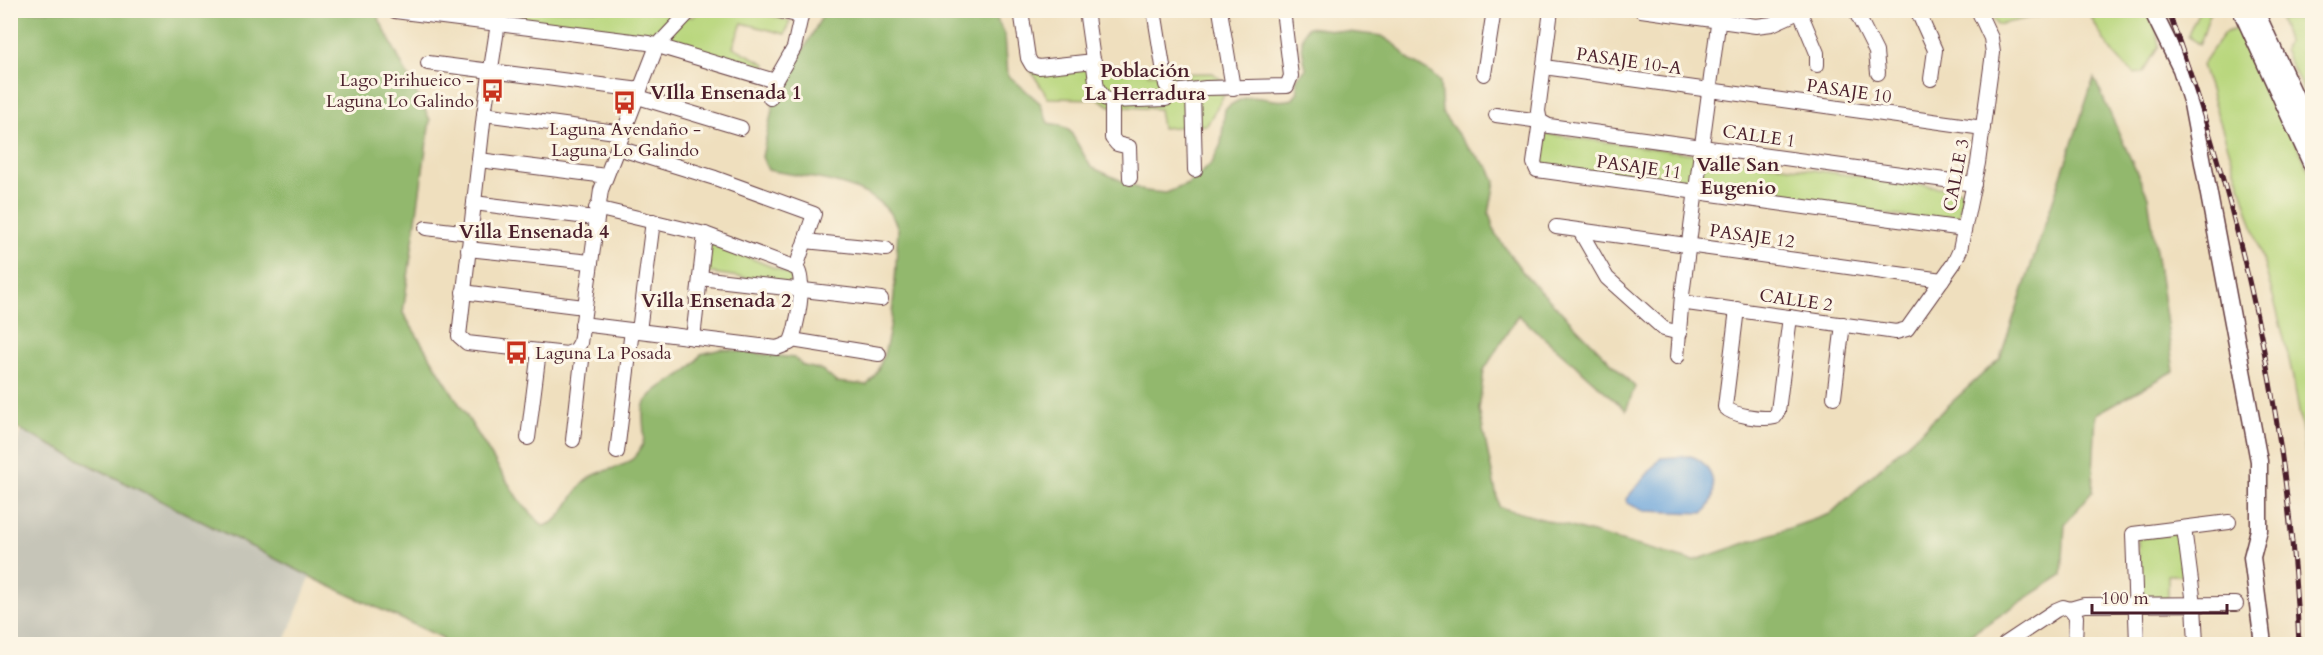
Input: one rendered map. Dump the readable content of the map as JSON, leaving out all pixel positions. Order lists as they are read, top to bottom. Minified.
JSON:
{"streets":{"street":["PASAJE 10-A","PASAJE 10","CALLE 1","PASAJE 11","CALLE 3","PASAJE 12","CALLE 2"]},"crossings":[["PASAJE 10-A","PASAJE 10"],["PASAJE 10","CALLE 3"],["CALLE 1","PASAJE 11"],["CALLE 1","CALLE 3"],["PASAJE 11","CALLE 3"],["CALLE 3","PASAJE 12"],["CALLE 3","CALLE 2"]],"districts":["Población La Herradura","VIlla Ensenada 1","Valle San Eugenio","Villa Ensenada 4","Villa Ensenada 2"],"places":{"bus stop":["Lago Pirihueico - Laguna Lo Galindo","Laguna Avendaño - Laguna Lo Galindo","Laguna La Posada"]},"scale_bar":"100 m"}
